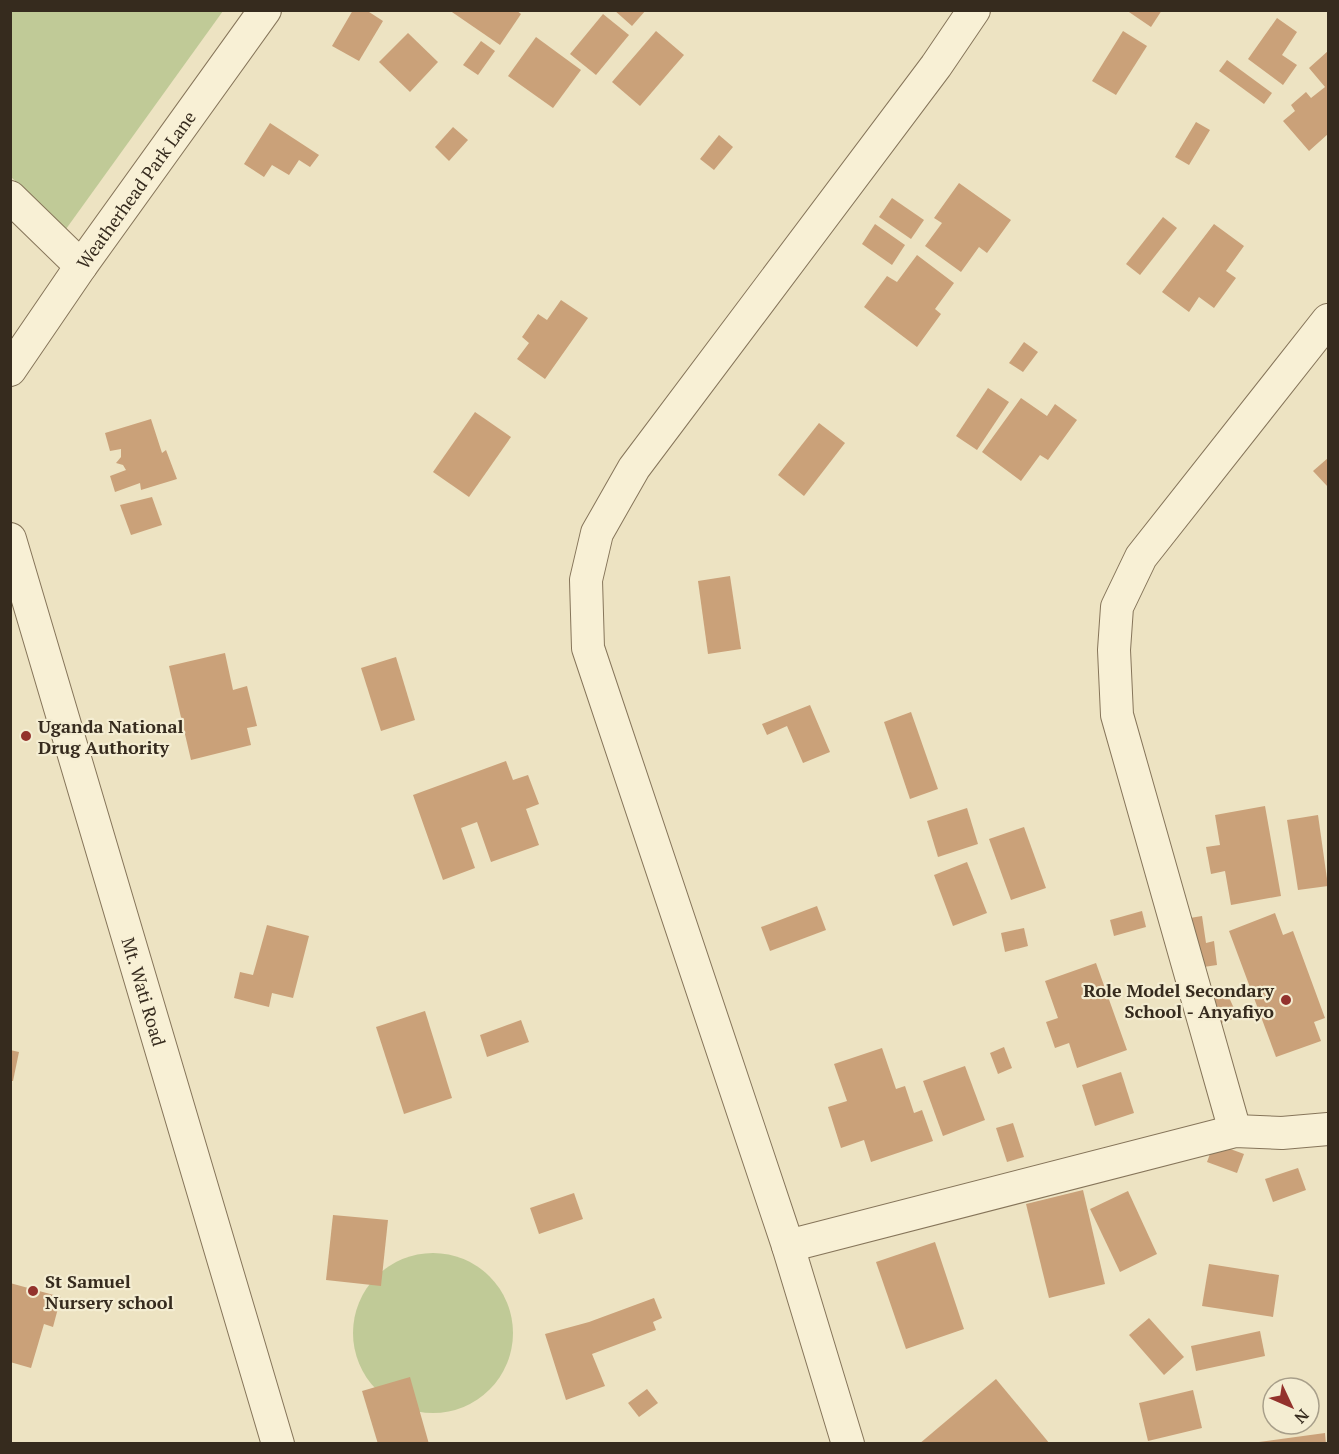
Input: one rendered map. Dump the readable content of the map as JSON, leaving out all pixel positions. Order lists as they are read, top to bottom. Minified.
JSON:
{"streets":{"street":["Weatherhead Park Lane","Mt. Wati Road"]},"places":["Uganda National Drug Authority","Role Model Secondary School - Anyafiyo","St Samuel Nursery school"],"north":"bottom right"}
